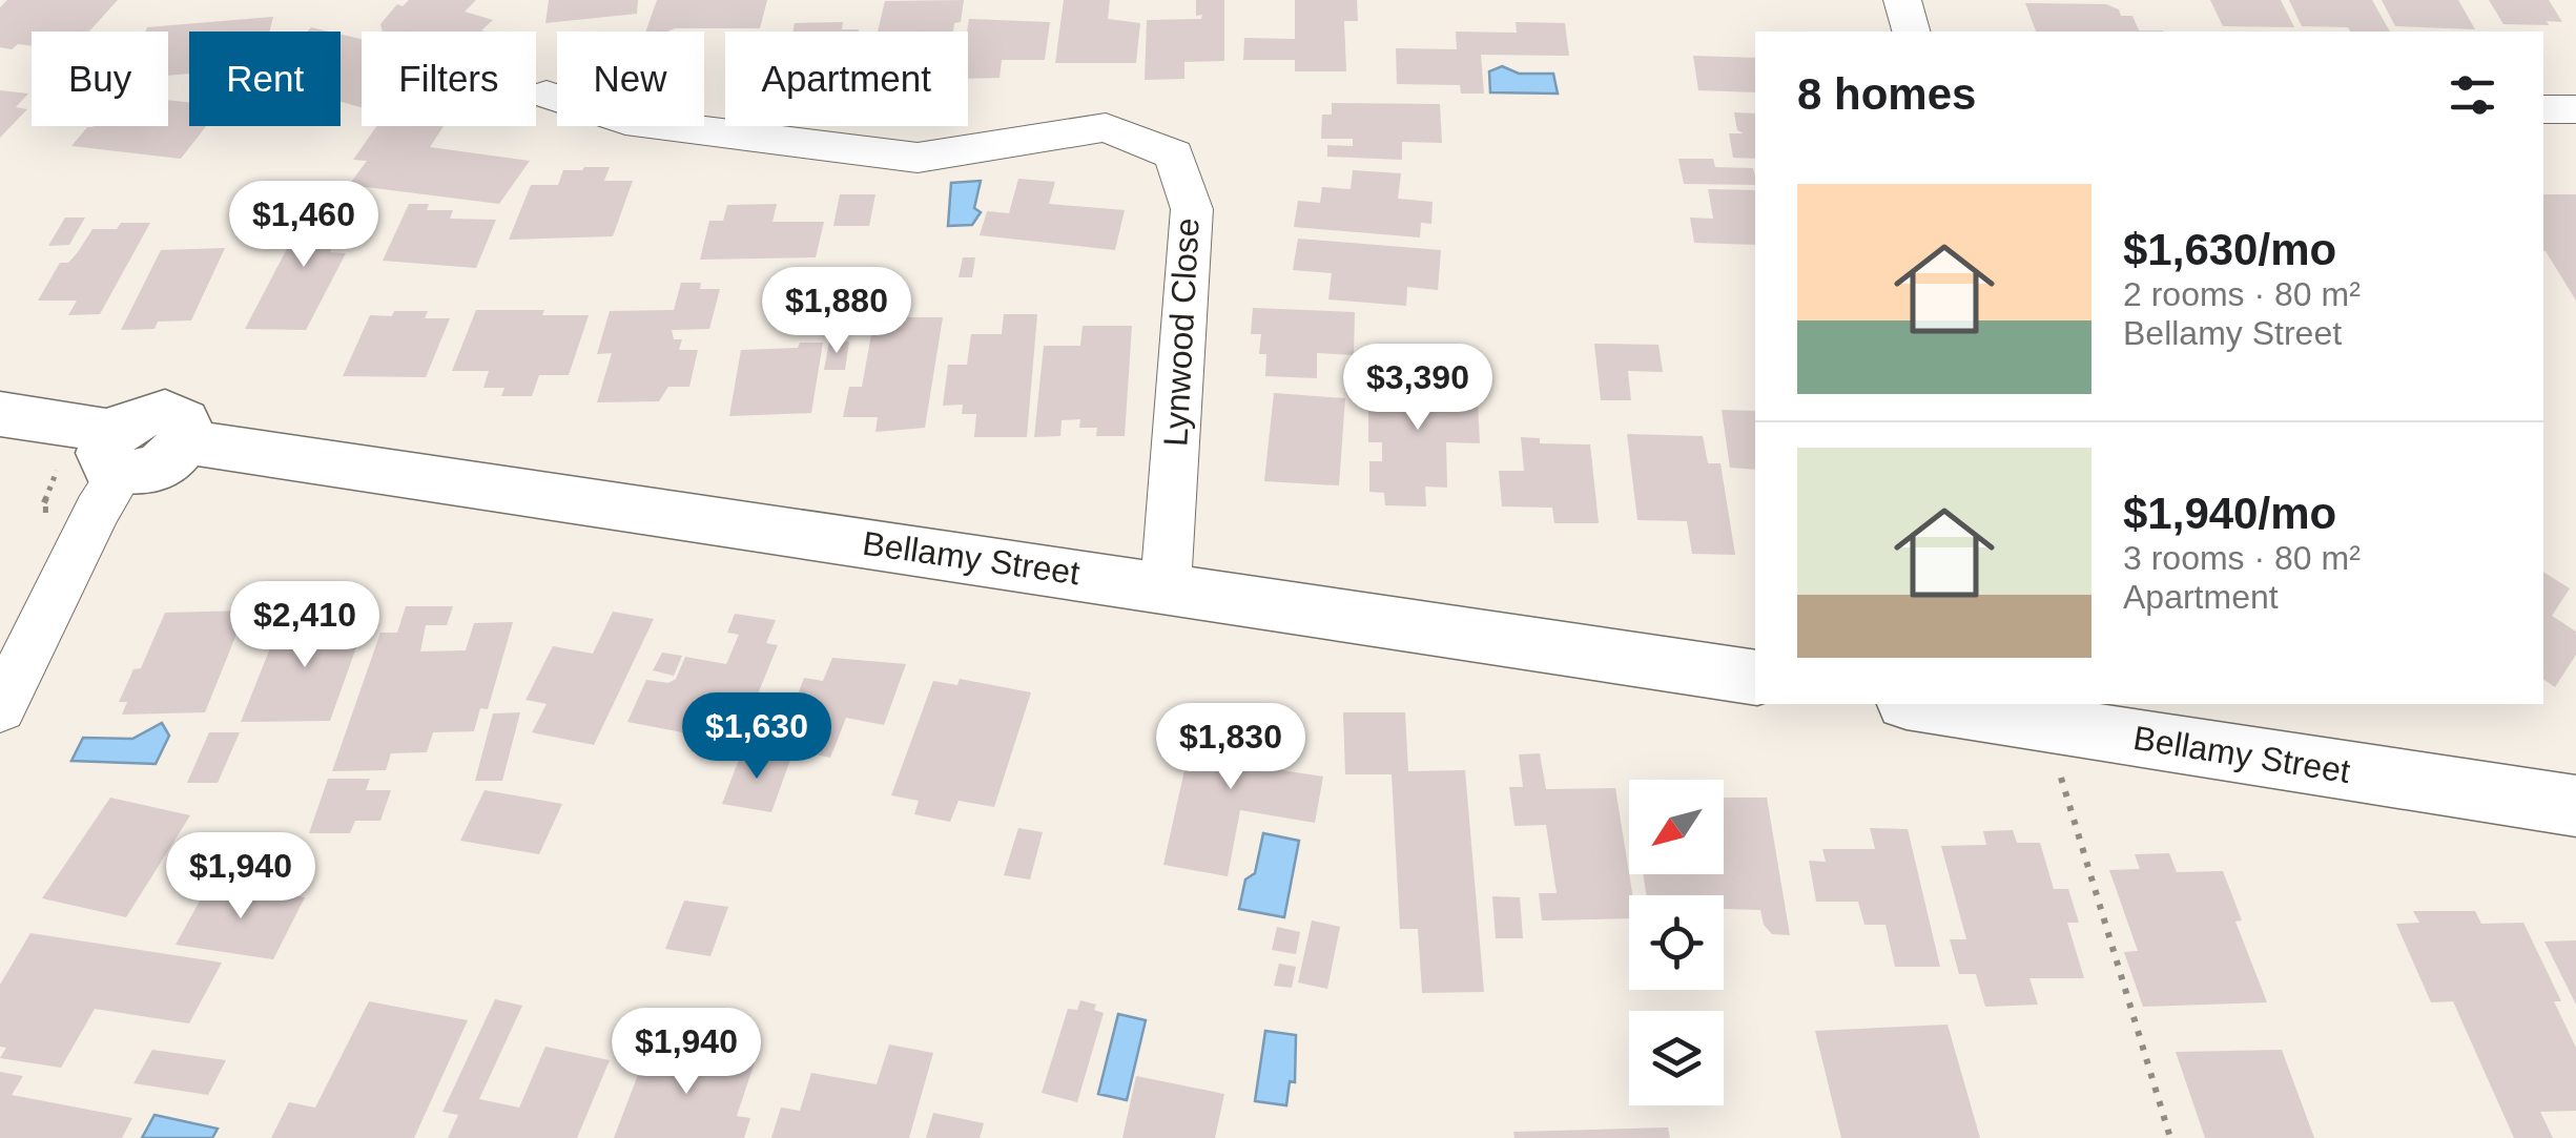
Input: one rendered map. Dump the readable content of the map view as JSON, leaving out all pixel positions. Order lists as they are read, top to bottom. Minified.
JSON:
{"streets":{"street":["Lynwood Close","Bellamy Street"]},"crossings":[["Lynwood Close","Bellamy Street"]],"north":"bottom left","page":{"chip":["Buy","Rent","Filters","New","Apartment"],"heading":"8 homes","list":[{"name":"$1,630/mo","note":"2 rooms · 80 m² · Bellamy Street"},{"name":"$1,940/mo","note":"3 rooms · 80 m² · Apartment"}],"price":["$1,460","$1,880","$3,390","$2,410","$1,630","$1,830","$1,940","$1,940"]}}
